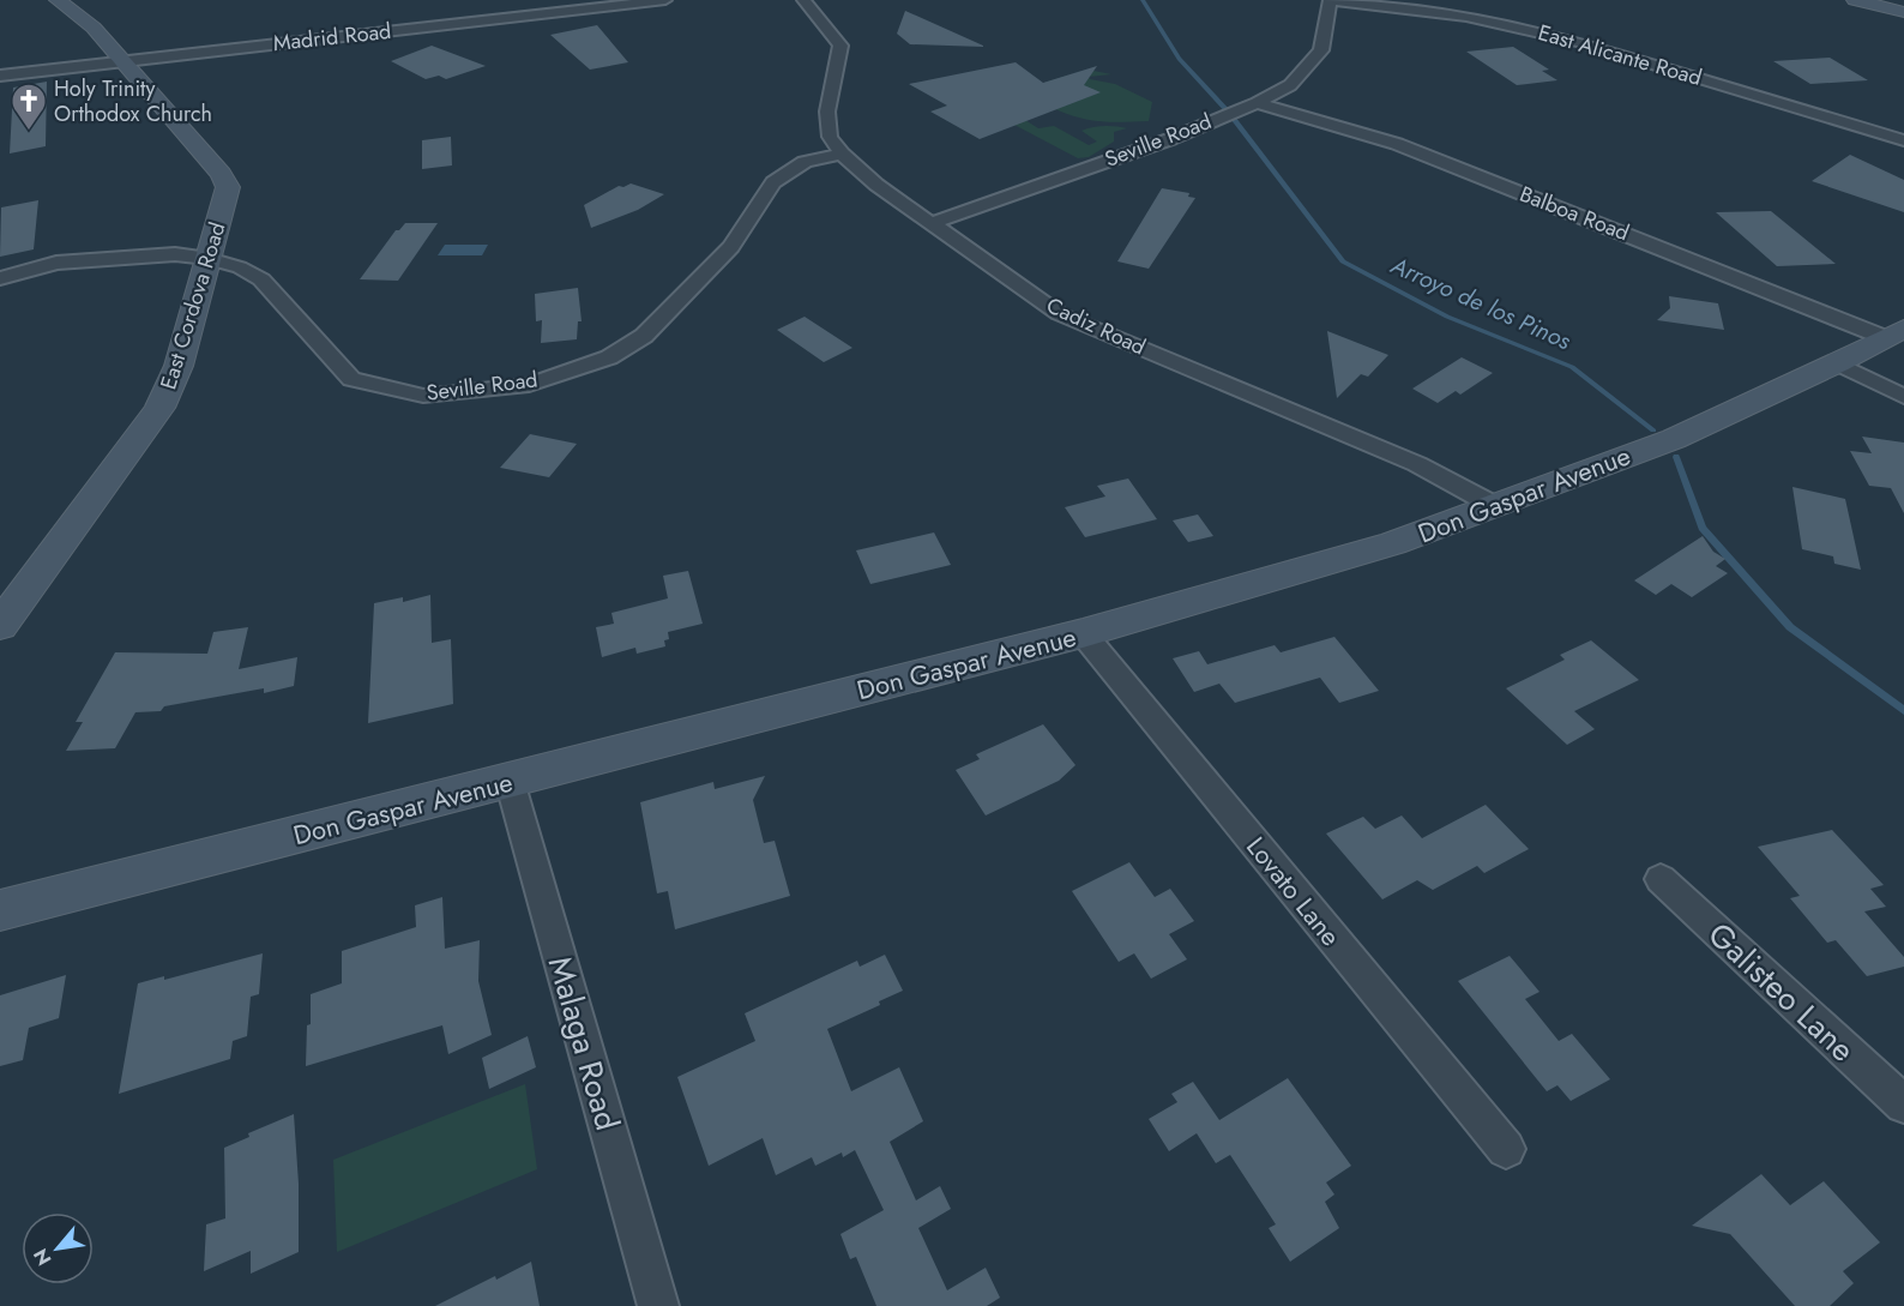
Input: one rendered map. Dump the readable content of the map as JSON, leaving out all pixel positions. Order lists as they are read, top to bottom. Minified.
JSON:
{"streets":{"street":["Madrid Road","East Alicante Road","Seville Road","Balboa Road","East Cordova Road","Cadiz Road","Don Gaspar Avenue","Lovato Lane","Galisteo Lane","Malaga Road"]},"crossings":[["Madrid Road","East Cordova Road"],["East Alicante Road","Seville Road"],["Seville Road","Balboa Road"],["Seville Road","East Cordova Road"],["Seville Road","Cadiz Road"],["Balboa Road","Don Gaspar Avenue"],["Cadiz Road","Don Gaspar Avenue"],["Don Gaspar Avenue","Lovato Lane"],["Don Gaspar Avenue","Malaga Road"]],"water":["Arroyo de los Pinos"],"places":{"church":["Holy Trinity Orthodox Church"]},"north":"bottom left"}
